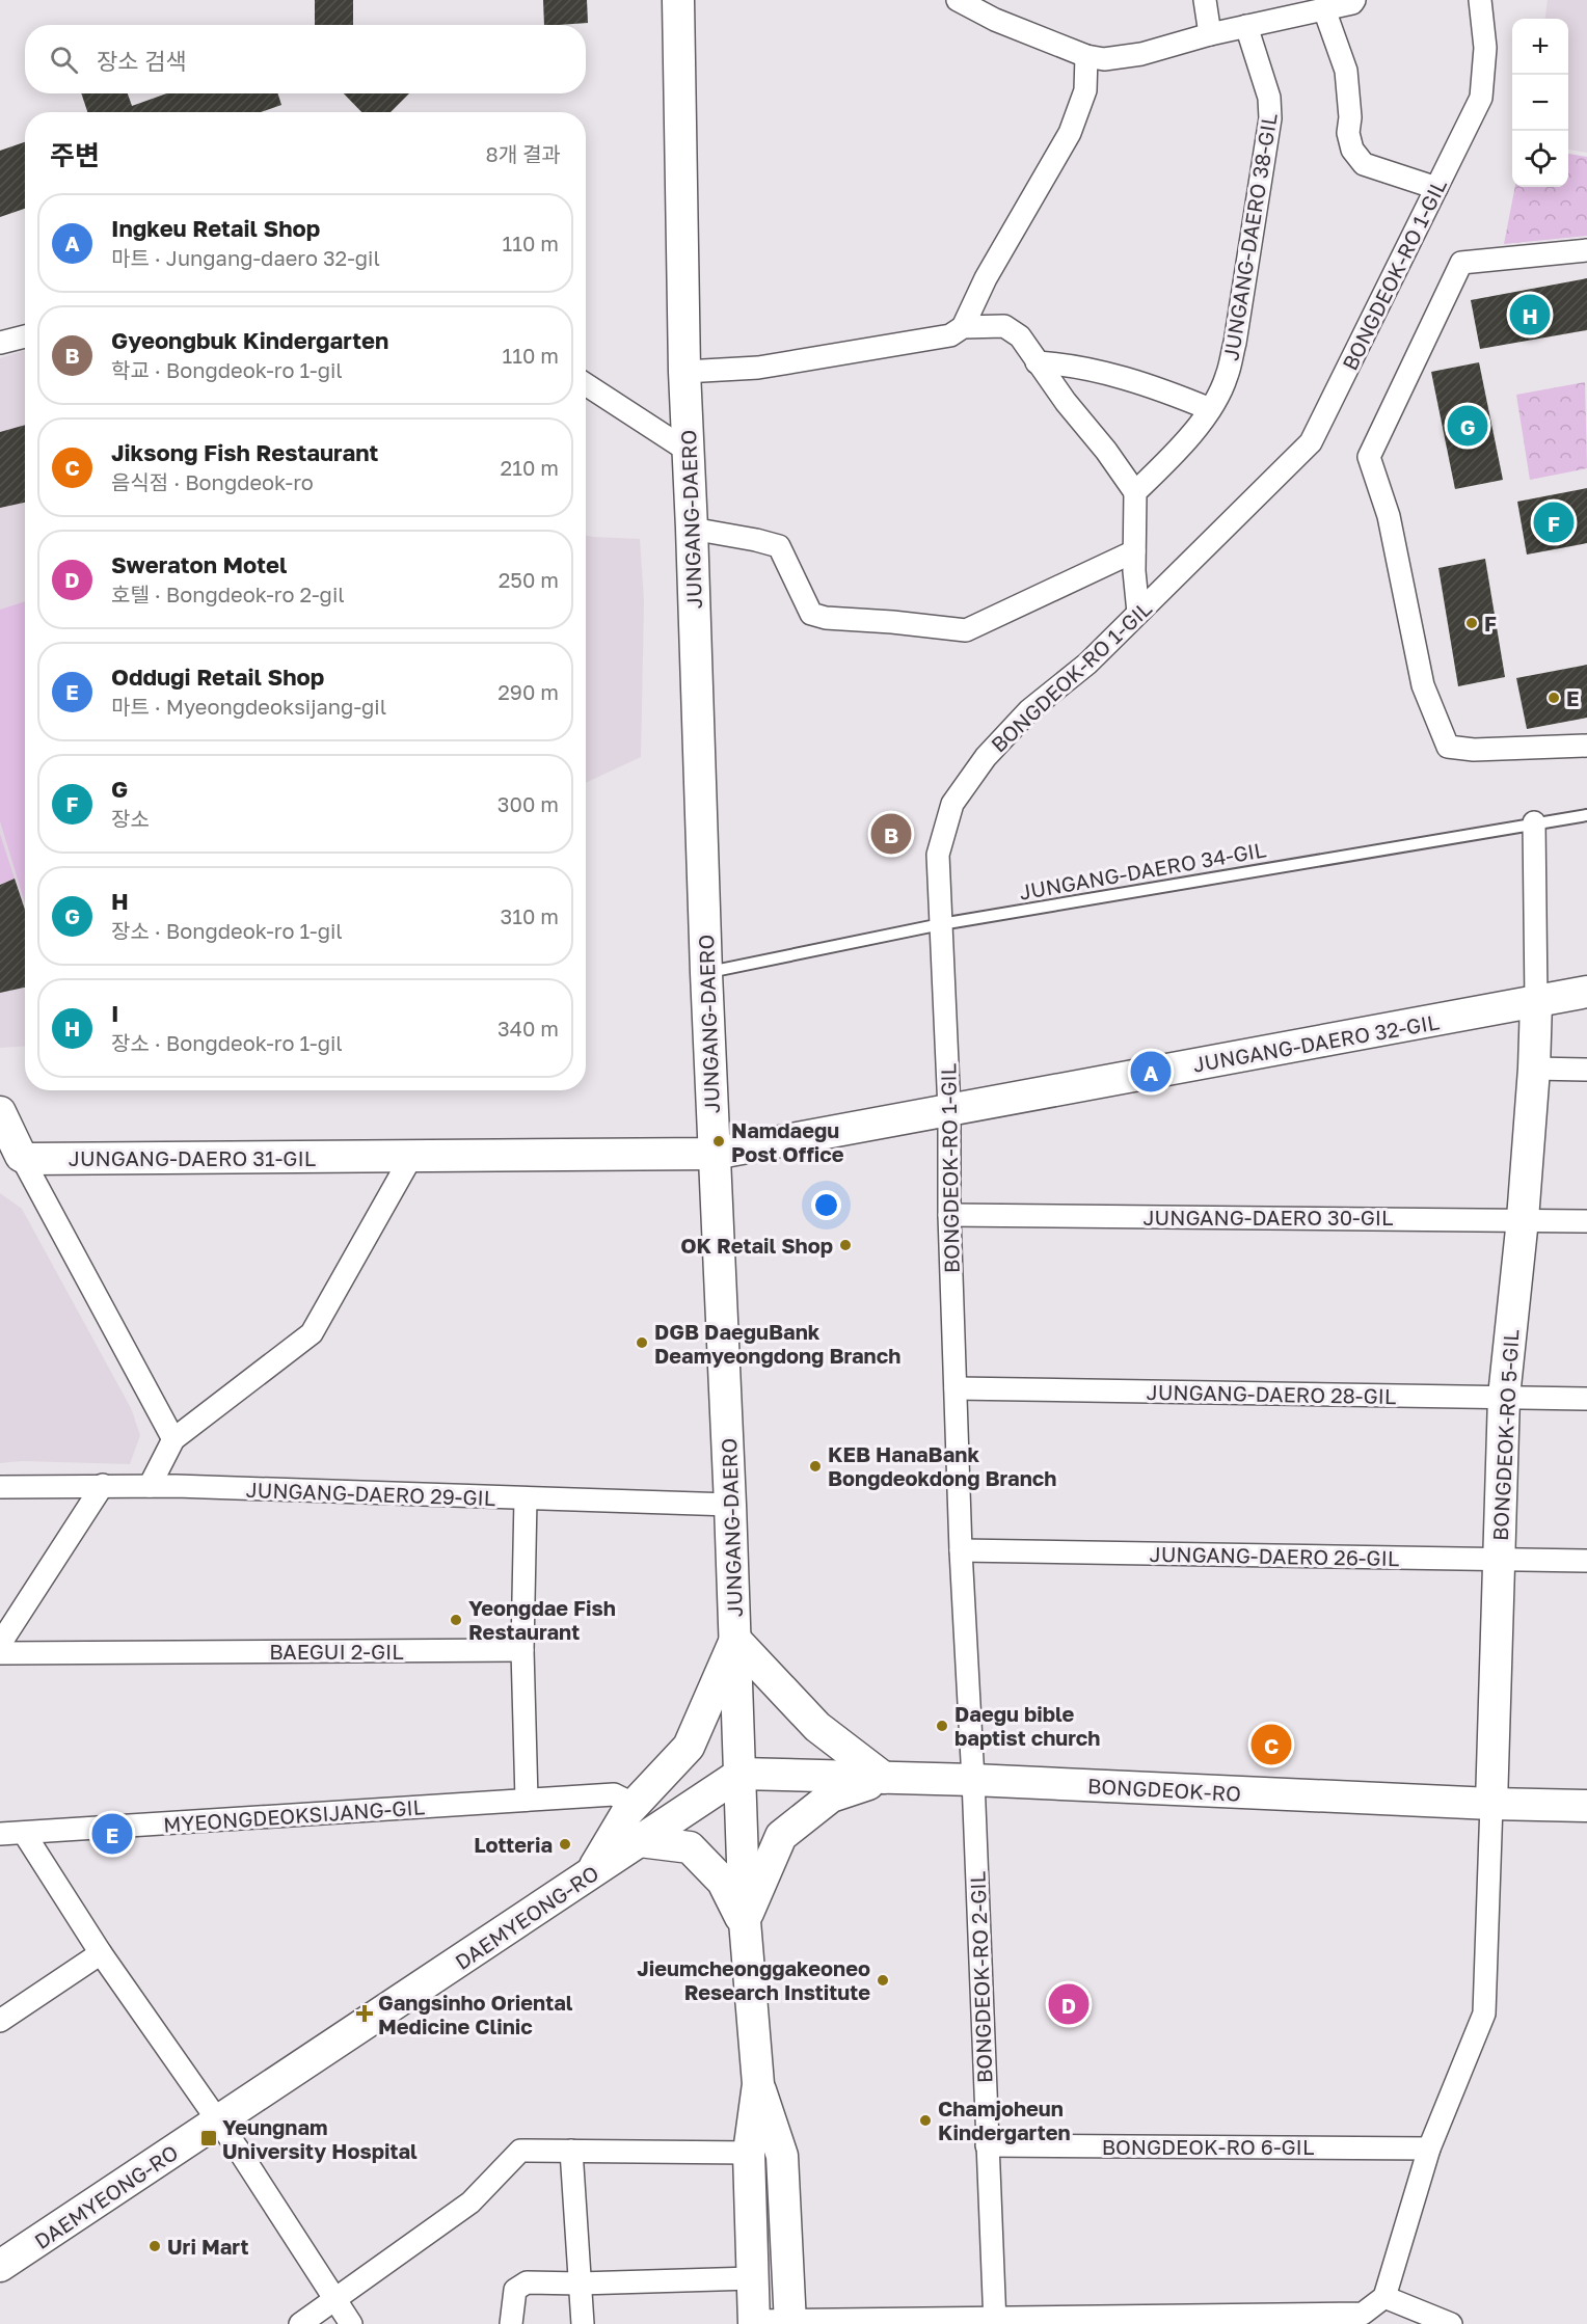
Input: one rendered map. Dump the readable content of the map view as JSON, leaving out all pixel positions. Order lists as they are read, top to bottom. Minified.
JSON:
{"streets":{"main road":["JUNGANG-DAERO","JUNGANG-DAERO 32-GIL","JUNGANG-DAERO 31-GIL","BONGDEOK-RO 5-GIL","BONGDEOK-RO","DAEMYEONG-RO"],"street":["JUNGANG-DAERO 38-GIL","BONGDEOK-RO 1-GIL","JUNGANG-DAERO 30-GIL","JUNGANG-DAERO 28-GIL","JUNGANG-DAERO 29-GIL","JUNGANG-DAERO 26-GIL","BAEGUI 2-GIL","MYEONGDEOKSIJANG-GIL","BONGDEOK-RO 2-GIL","BONGDEOK-RO 6-GIL"],"lane":["JUNGANG-DAERO 34-GIL"]},"crossings":[["BONGDEOK-RO 1-GIL","JUNGANG-DAERO 34-GIL"],["BONGDEOK-RO 1-GIL","JUNGANG-DAERO 32-GIL"],["BONGDEOK-RO 1-GIL","JUNGANG-DAERO 30-GIL"],["BONGDEOK-RO 1-GIL","JUNGANG-DAERO 28-GIL"],["BONGDEOK-RO 1-GIL","JUNGANG-DAERO 26-GIL"],["BONGDEOK-RO 1-GIL","BONGDEOK-RO"],["BONGDEOK-RO 1-GIL","BONGDEOK-RO 2-GIL"],["JUNGANG-DAERO","JUNGANG-DAERO 34-GIL"],["JUNGANG-DAERO","JUNGANG-DAERO 32-GIL"],["JUNGANG-DAERO","JUNGANG-DAERO 31-GIL"],["JUNGANG-DAERO","JUNGANG-DAERO 29-GIL"],["JUNGANG-DAERO","BONGDEOK-RO"],["JUNGANG-DAERO","DAEMYEONG-RO"],["JUNGANG-DAERO 34-GIL","BONGDEOK-RO 5-GIL"],["JUNGANG-DAERO 32-GIL","JUNGANG-DAERO 31-GIL"],["JUNGANG-DAERO 32-GIL","BONGDEOK-RO 5-GIL"],["JUNGANG-DAERO 30-GIL","BONGDEOK-RO 5-GIL"],["JUNGANG-DAERO 28-GIL","BONGDEOK-RO 5-GIL"],["BONGDEOK-RO 5-GIL","JUNGANG-DAERO 26-GIL"],["BONGDEOK-RO 5-GIL","BONGDEOK-RO"],["BONGDEOK-RO","DAEMYEONG-RO"],["BONGDEOK-RO","BONGDEOK-RO 2-GIL"],["BONGDEOK-RO 2-GIL","BONGDEOK-RO 6-GIL"]],"places":{"other":["F","E","Namdaegu Post Office","OK Retail Shop","DGB DaeguBank Deamyeongdong Branch","KEB HanaBank Bongdeokdong Branch","Yeongdae Fish Restaurant","Daegu bible baptist church","Lotteria","Jieumcheonggakeoneo Research Institute","Chamjoheun Kindergarten","Uri Mart"],"health":["Gangsinho Oriental Medicine Clinic"],"transit":["Yeungnam University Hospital"]},"page":{"map_buttons":["+","−"],"search":"장소 검색","heading":["주변","8개 결과"],"list":[{"mark":"A","name":"Ingkeu Retail Shop","note":"마트 · Jungang-daero 32-gil","value":"110 m"},{"mark":"B","name":"Gyeongbuk Kindergarten","note":"학교 · Bongdeok-ro 1-gil","value":"110 m"},{"mark":"C","name":"Jiksong Fish Restaurant","note":"음식점 · Bongdeok-ro","value":"210 m"},{"mark":"D","name":"Sweraton Motel","note":"호텔 · Bongdeok-ro 2-gil","value":"250 m"},{"mark":"E","name":"Oddugi Retail Shop","note":"마트 · Myeongdeoksijang-gil","value":"290 m"},{"mark":"F","name":"G","note":"장소","value":"300 m"},{"mark":"G","name":"H","note":"장소 · Bongdeok-ro 1-gil","value":"310 m"},{"mark":"H","name":"I","note":"장소 · Bongdeok-ro 1-gil","value":"340 m"}],"pins":["H","G","F","B","A","C","E","D"]}}
